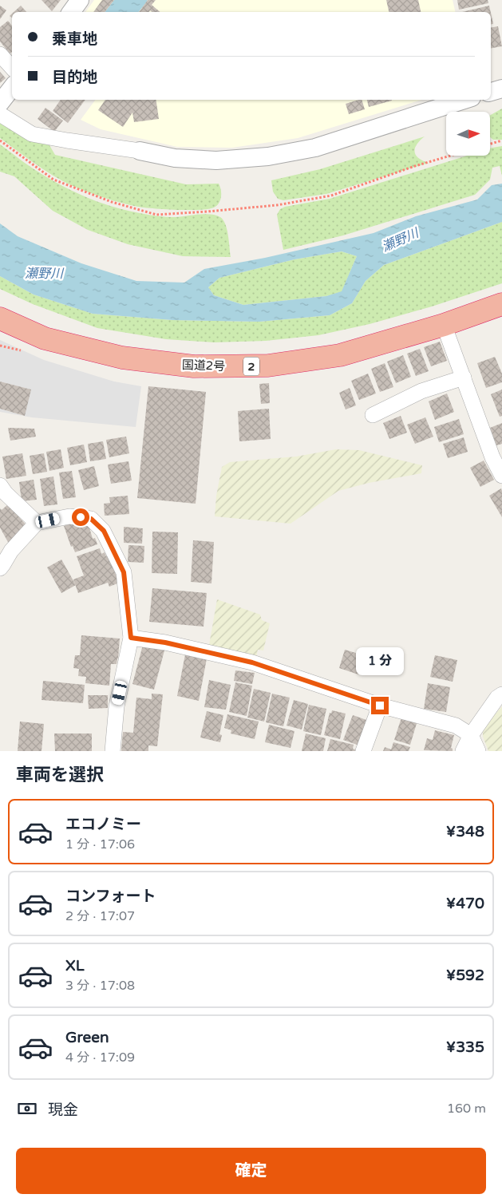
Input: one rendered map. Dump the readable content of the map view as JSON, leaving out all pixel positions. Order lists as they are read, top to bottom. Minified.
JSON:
{"streets":{"highway":["国道2号","2"]},"water":["瀬野川"],"north":"right","page":{"banner":["乗車地","目的地"],"bubble":"1 分","heading":"車両を選択","list":[{"name":"エコノミー","note":"1 分 · 17:06","value":"¥348"},{"name":"コンフォート","note":"2 分 · 17:07","value":"¥470"},{"name":"XL","note":"3 分 · 17:08","value":"¥592"},{"name":"Green","note":"4 分 · 17:09","value":"¥335"}],"pay":["現金","160 m"],"buttons":"確定"}}
